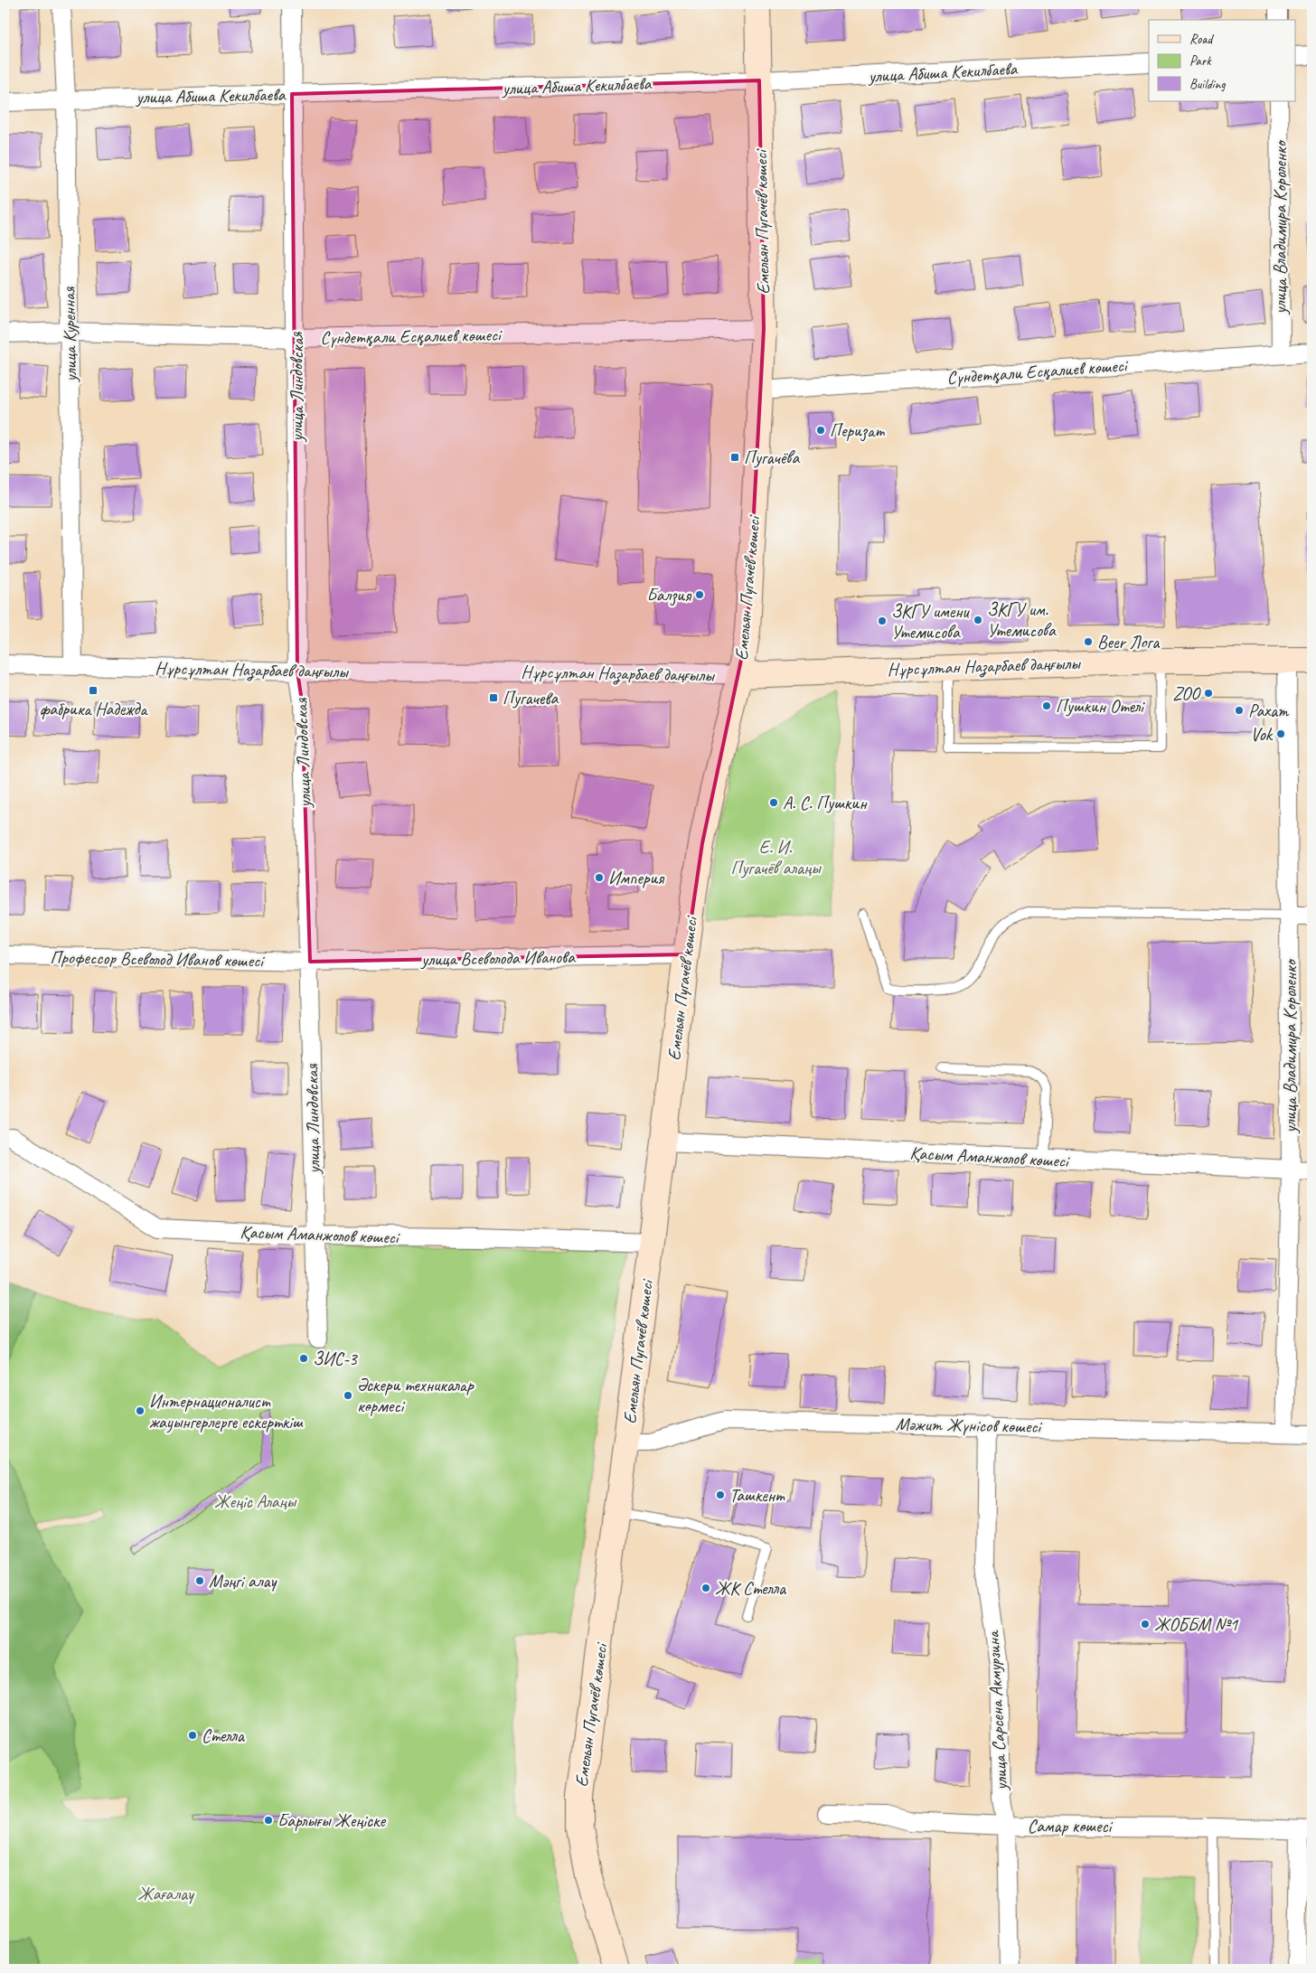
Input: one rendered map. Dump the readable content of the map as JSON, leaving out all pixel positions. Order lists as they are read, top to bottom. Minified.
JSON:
{"streets":{"street":["улица Абиша Кекилбаева","Емельян Пугачёв көшесі","улица Владимира Короленко","улица Куренная","Сүндетқали Есқалиев көшесі","улица Линдовская","Нұрсұлтан Назарбаев даңғылы","улица Всеволода Иванова","Профессор Всеволод Иванов көшесі","Қасым Аманжолов көшесі","Мәжит Жүнісов көшесі","улица Сарсена Акмурзина","Самар көшесі"]},"crossings":[["улица Абиша Кекилбаева","Емельян Пугачёв көшесі"],["улица Абиша Кекилбаева","улица Куренная"],["улица Абиша Кекилбаева","улица Линдовская"],["Емельян Пугачёв көшесі","Сүндетқали Есқалиев көшесі"],["Емельян Пугачёв көшесі","Нұрсұлтан Назарбаев даңғылы"],["Емельян Пугачёв көшесі","улица Всеволода Иванова"],["Емельян Пугачёв көшесі","Қасым Аманжолов көшесі"],["Емельян Пугачёв көшесі","Мәжит Жүнісов көшесі"],["улица Владимира Короленко","Сүндетқали Есқалиев көшесі"],["улица Владимира Короленко","Нұрсұлтан Назарбаев даңғылы"],["улица Владимира Короленко","Қасым Аманжолов көшесі"],["улица Владимира Короленко","Мәжит Жүнісов көшесі"],["улица Куренная","Сүндетқали Есқалиев көшесі"],["улица Куренная","Нұрсұлтан Назарбаев даңғылы"],["Сүндетқали Есқалиев көшесі","улица Линдовская"],["улица Линдовская","Нұрсұлтан Назарбаев даңғылы"],["улица Линдовская","улица Всеволода Иванова"],["улица Линдовская","Профессор Всеволод Иванов көшесі"],["улица Линдовская","Қасым Аманжолов көшесі"],["улица Всеволода Иванова","Профессор Всеволод Иванов көшесі"],["Мәжит Жүнісов көшесі","улица Сарсена Акмурзина"],["улица Сарсена Акмурзина","Самар көшесі"]],"parks":["Е. И. Пугачёв алаңы","Жеңіс Алаңы","Жағалау"],"places":{"other":["Перизат","Балзия","ЗКГУ им. Утемисова","ЗКГУ имени Утемисова","Beer Лога","ZOO","Пушкин Отелі","Рахат","Vok","А. С. Пушкин","Империя","ЗИС-3","Әскери техникалар көрмесі","Интернационалист жауынгерлерге ескерткіш","Ташкент","Мәңгі алау","ЖК Стелла","ЖОББМ №1","Стелла","Барлығы Жеңіске"],"transit":["Пугачёва","фабрика Надежда","Пугачева"]},"legend":["Road","Park","Building"]}
